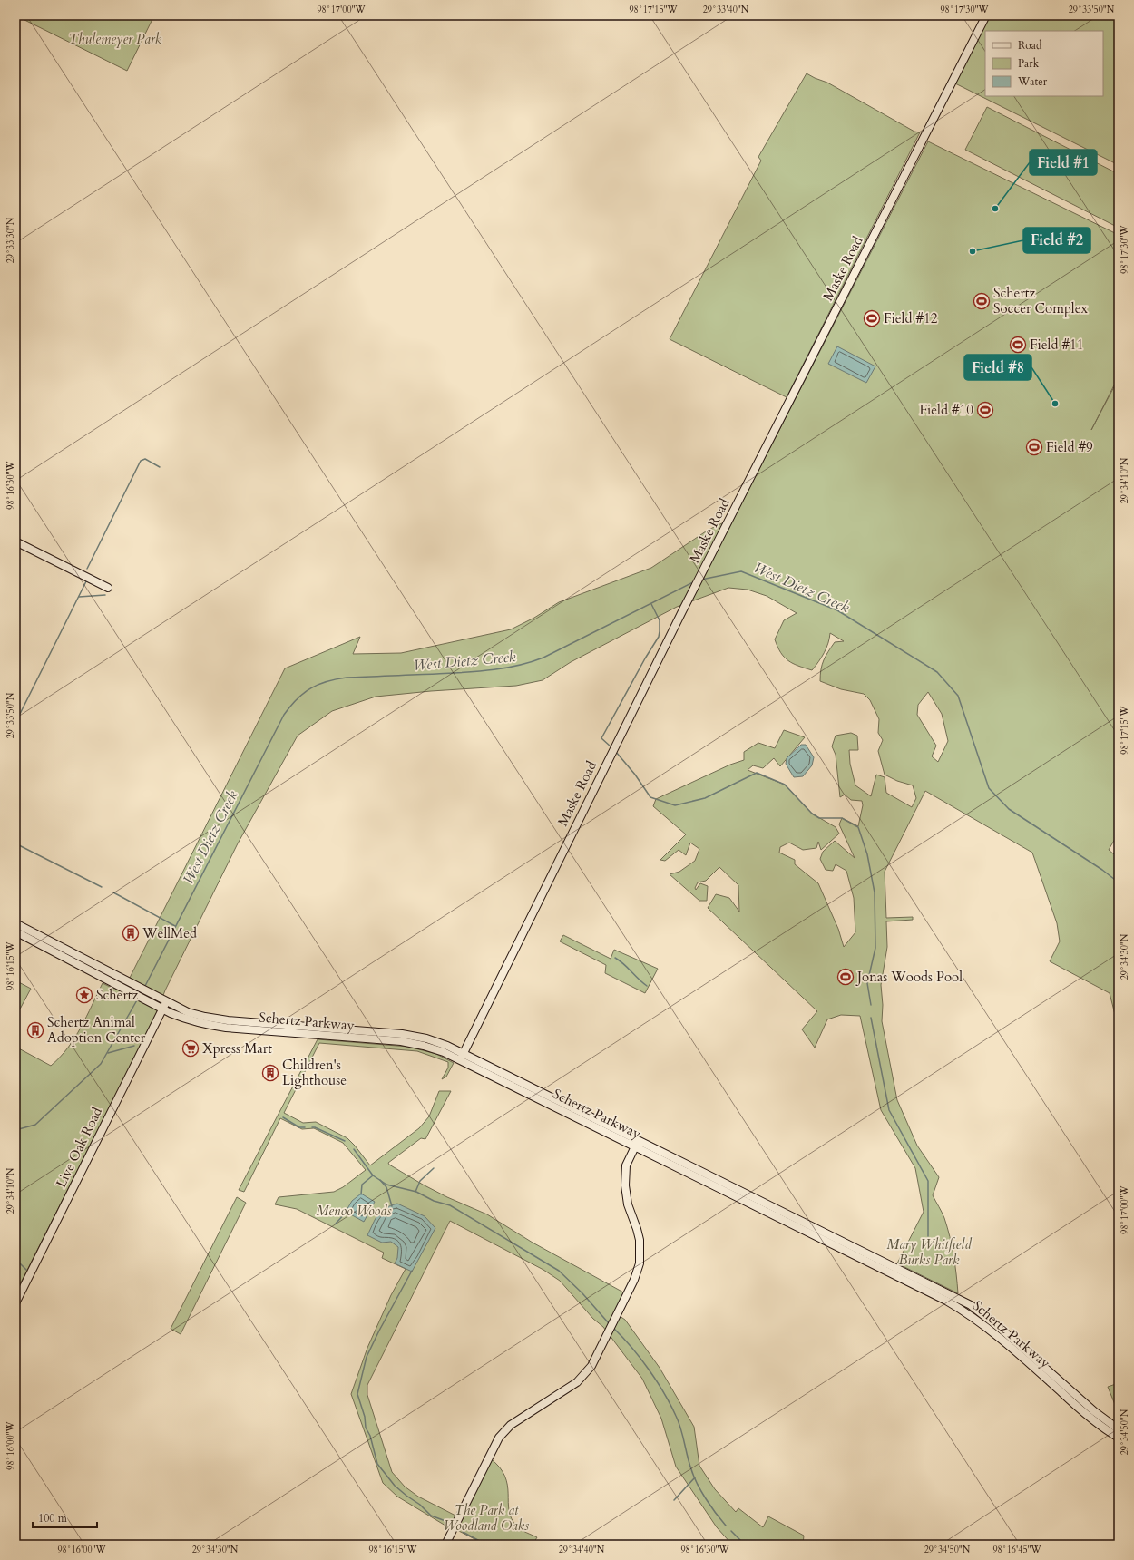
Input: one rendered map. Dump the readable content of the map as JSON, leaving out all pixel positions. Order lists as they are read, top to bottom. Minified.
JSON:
{"streets":{"street":["Maske Road","Schertz Parkway","Live Oak Road"]},"crossings":[["Maske Road","Schertz Parkway"],["Schertz Parkway","Live Oak Road"]],"water":["West Dietz Creek"],"parks":["Thulemeyer Park","Menoo Woods","Mary Whitfield Burks Park","The Park at Woodland Oaks"],"places":{"other":["Field #1","Field #2","Field #8"],"sports":["Schertz Soccer Complex","Field #12","Field #11","Field #10","Field #9","Jonas Woods Pool"],"building":["WellMed","Schertz Animal Adoption Center","Children's Lighthouse"],"place":["Schertz"],"supermarket":["Xpress Mart"]},"legend":["Road","Park","Water"],"scale_bar":"100 m","coordinates":["98°17'00\"W","98°17'15\"W","29°33'40\"N","98°17'30\"W","29°33'50\"N","29°33'30\"N","29°34'10\"N","98°16'30\"W","29°34'30\"N","98°16'15\"W","29°34'50\"N","98°16'00\"W","29°34'40\"N","98°16'45\"W"]}
